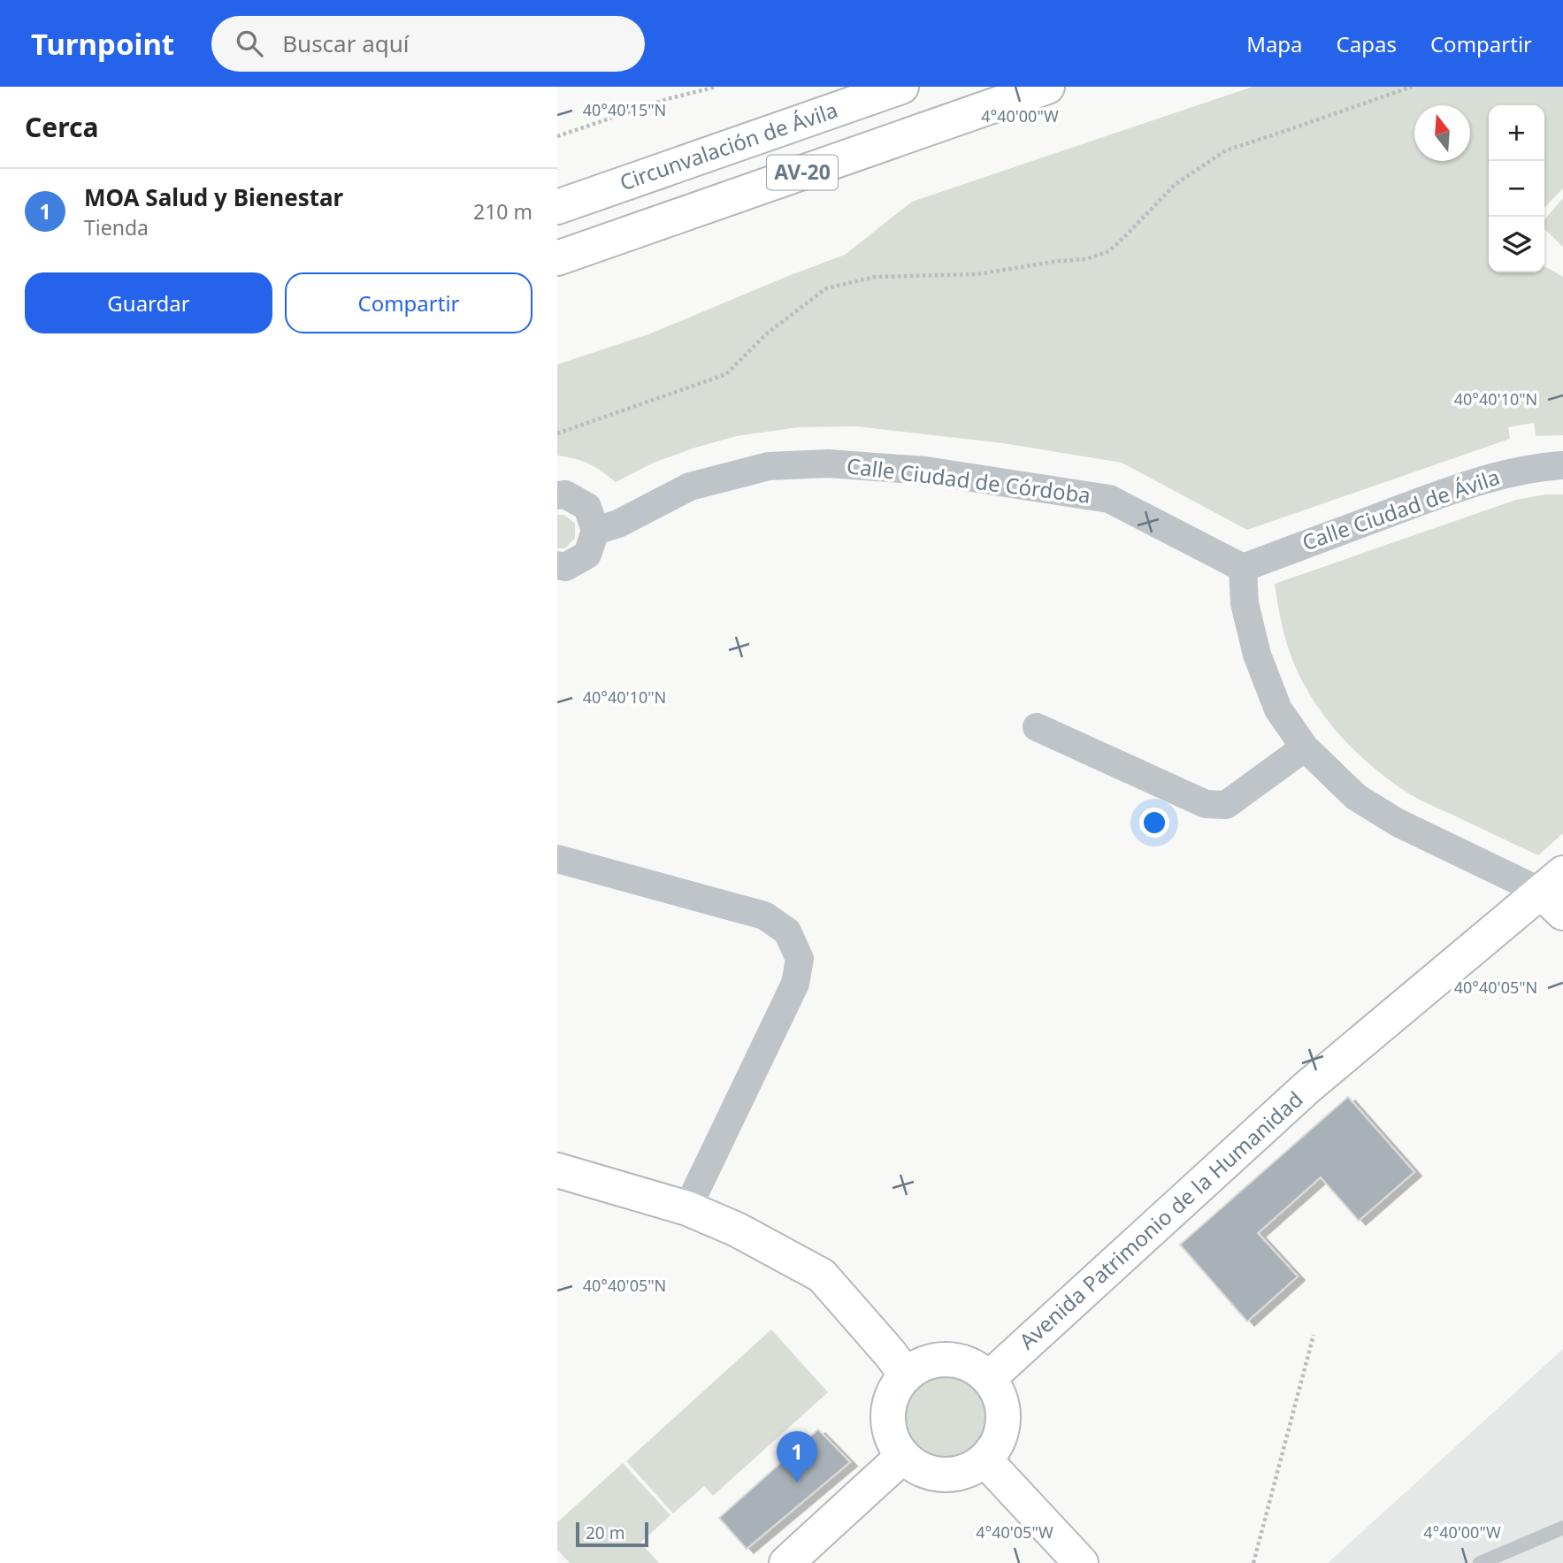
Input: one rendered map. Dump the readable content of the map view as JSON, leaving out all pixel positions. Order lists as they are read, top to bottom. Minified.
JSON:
{"streets":{"main road":["Circunvalación de Ávila","AV-20","Avenida Patrimonio de la Humanidad"],"street":["Calle Ciudad de Córdoba","Calle Ciudad de Ávila"]},"crossings":[["Calle Ciudad de Córdoba","Calle Ciudad de Ávila"]],"scale_bar":"20 m","north":"top","page":{"header":"Turnpoint","search":"Buscar aquí","nav":["Mapa","Capas","Compartir"],"heading":"Cerca","map_buttons":["+","−"],"list":[{"mark":"1","name":"MOA Salud y Bienestar","note":"Tienda","value":"210 m"}],"buttons":["Guardar","Compartir"],"pins":"1","scale":"20 m"},"coordinates":["40°40'15\"N","4°40'00\"W","40°40'10\"N","40°40'05\"N","4°40'05\"W"]}
